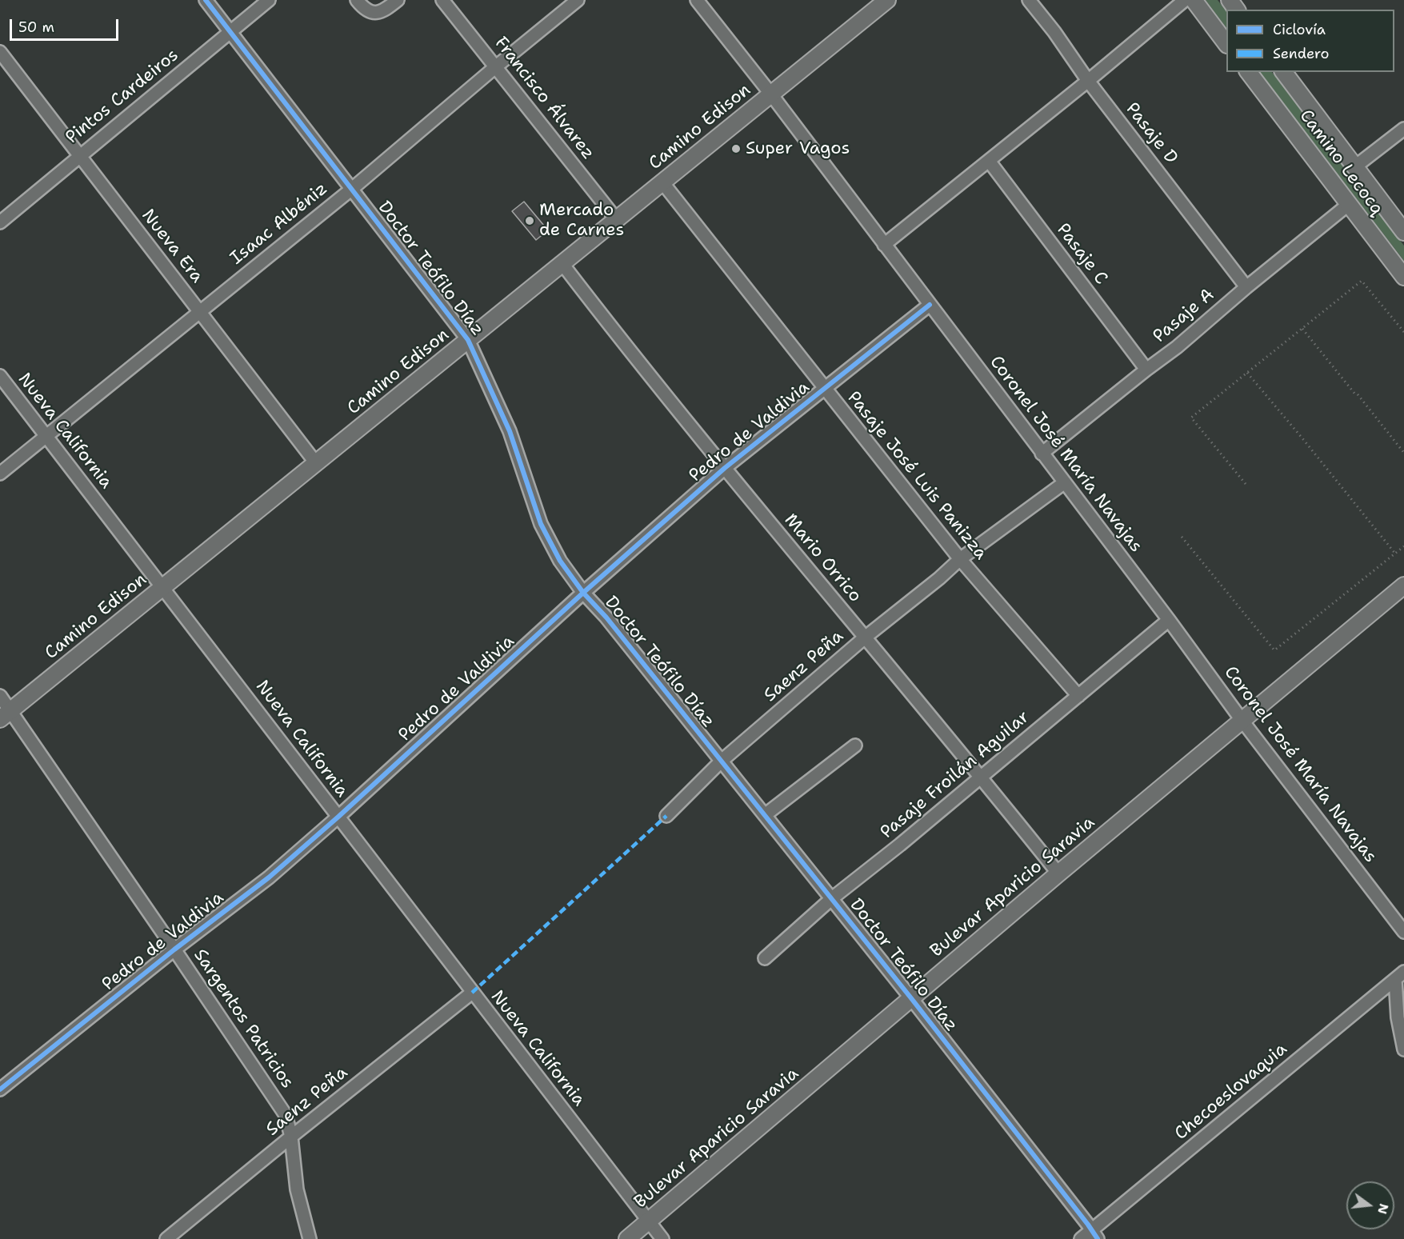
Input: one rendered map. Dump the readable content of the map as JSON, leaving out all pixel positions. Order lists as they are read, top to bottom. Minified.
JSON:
{"streets":{"street":["Pintos Cardeiros","Francisco Álvarez","Camino Edison","Pasaje D","Camino Lecocq","Isaac Albéniz","Nueva Era","Pasaje C","Doctor Teófilo Díaz","Pasaje A","Nueva California","Pedro de Valdivia","Coronel José María Navajas","Pasaje José Luis Panizza","Mario Orrico","Saenz Peña","Pasaje Froilán Aguilar","Bulevar Aparicio Saravia","Sargentos Patricios","Checoeslovaquia"]},"crossings":[["Pintos Cardeiros","Nueva Era"],["Pintos Cardeiros","Doctor Teófilo Díaz"],["Francisco Álvarez","Camino Edison"],["Francisco Álvarez","Isaac Albéniz"],["Camino Edison","Nueva Era"],["Camino Edison","Doctor Teófilo Díaz"],["Camino Edison","Nueva California"],["Camino Edison","Coronel José María Navajas"],["Camino Edison","Pasaje José Luis Panizza"],["Camino Edison","Mario Orrico"],["Camino Edison","Sargentos Patricios"],["Pasaje D","Pasaje A"],["Camino Lecocq","Pasaje A"],["Isaac Albéniz","Nueva Era"],["Isaac Albéniz","Doctor Teófilo Díaz"],["Isaac Albéniz","Nueva California"],["Pasaje C","Pasaje A"],["Doctor Teófilo Díaz","Pedro de Valdivia"],["Doctor Teófilo Díaz","Saenz Peña"],["Doctor Teófilo Díaz","Pasaje Froilán Aguilar"],["Doctor Teófilo Díaz","Bulevar Aparicio Saravia"],["Doctor Teófilo Díaz","Checoeslovaquia"],["Pasaje A","Coronel José María Navajas"],["Nueva California","Pedro de Valdivia"],["Nueva California","Saenz Peña"],["Nueva California","Bulevar Aparicio Saravia"],["Pedro de Valdivia","Coronel José María Navajas"],["Pedro de Valdivia","Pasaje José Luis Panizza"],["Pedro de Valdivia","Mario Orrico"],["Pedro de Valdivia","Sargentos Patricios"],["Coronel José María Navajas","Saenz Peña"],["Coronel José María Navajas","Pasaje Froilán Aguilar"],["Coronel José María Navajas","Bulevar Aparicio Saravia"],["Pasaje José Luis Panizza","Saenz Peña"],["Pasaje José Luis Panizza","Pasaje Froilán Aguilar"],["Mario Orrico","Saenz Peña"],["Mario Orrico","Pasaje Froilán Aguilar"],["Mario Orrico","Bulevar Aparicio Saravia"],["Saenz Peña","Sargentos Patricios"]],"places":["Super Vagos","Mercado de Carnes"],"legend":["Ciclovía","Sendero"],"scale_bar":"50 m","north":"right"}
